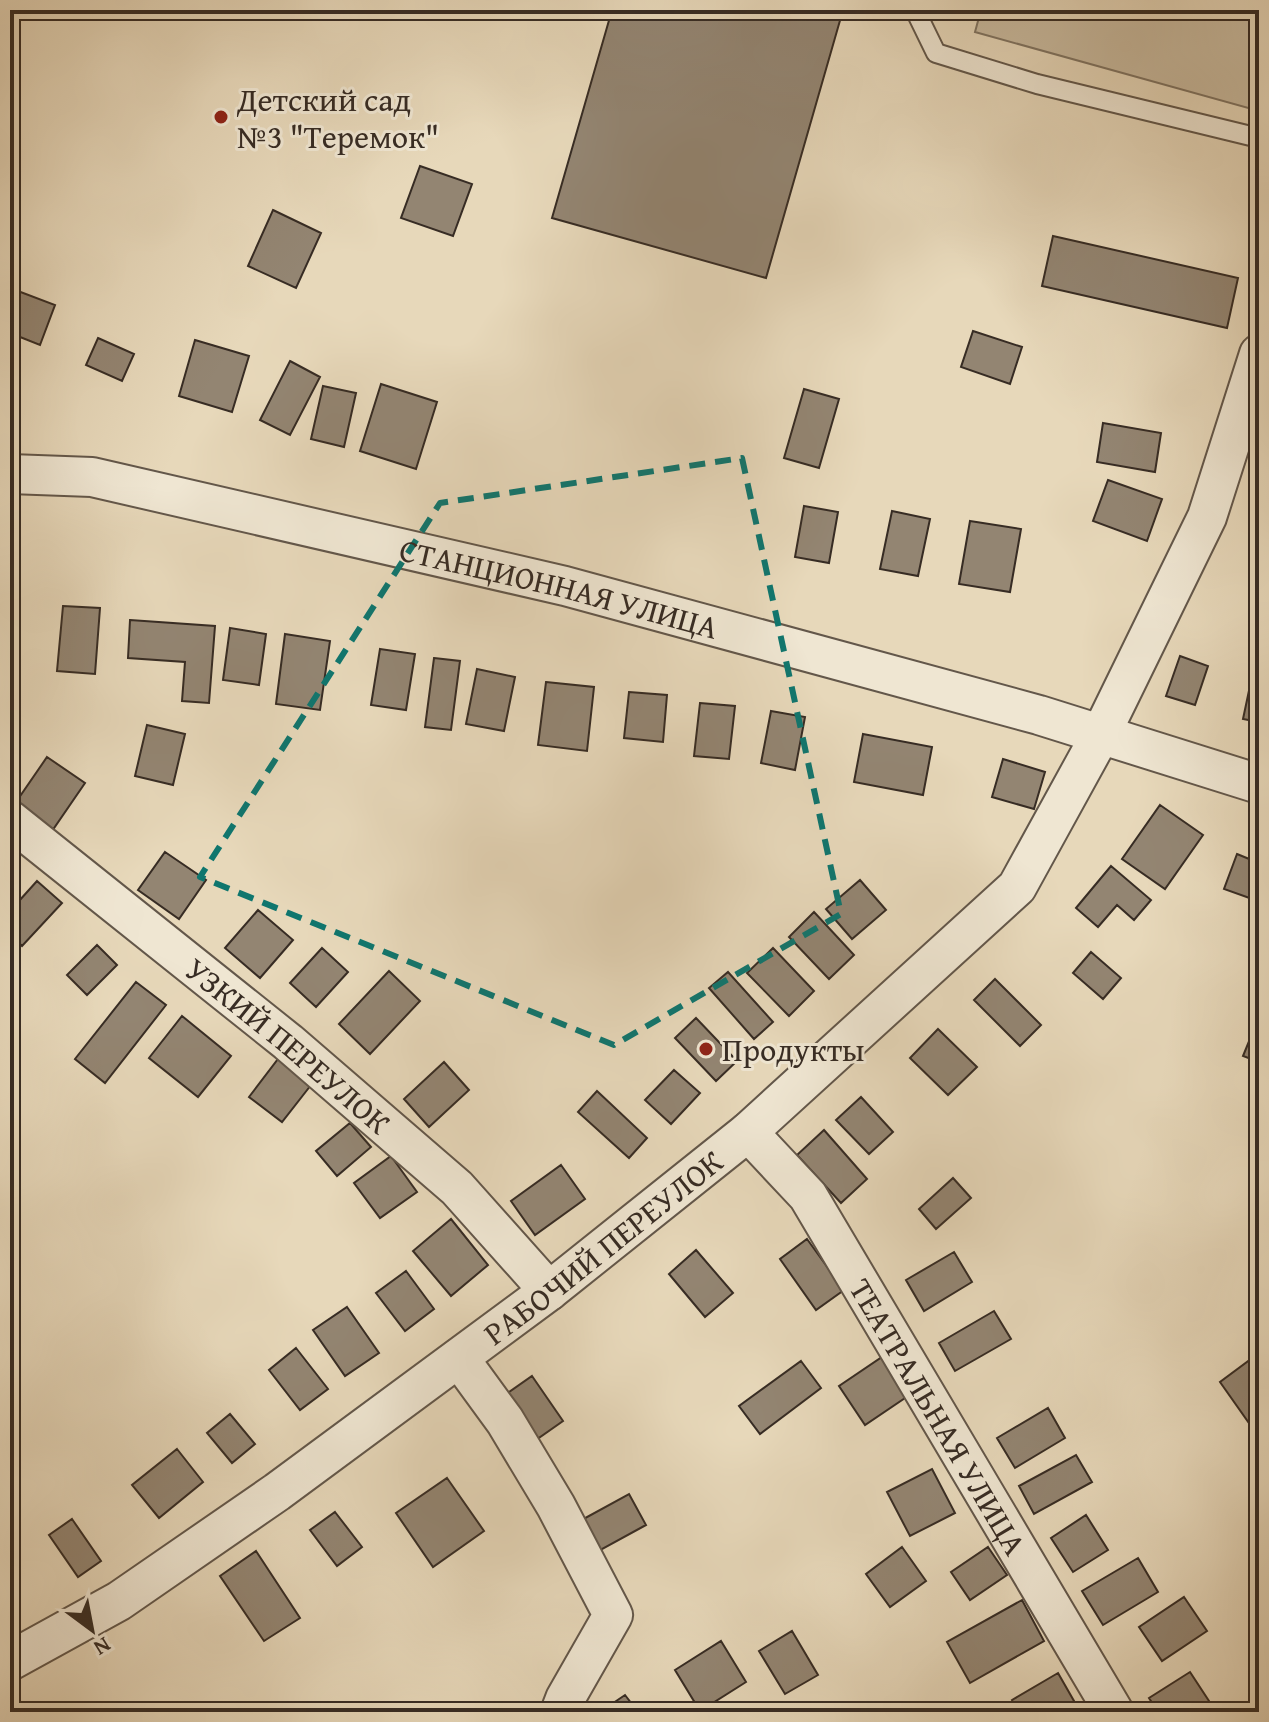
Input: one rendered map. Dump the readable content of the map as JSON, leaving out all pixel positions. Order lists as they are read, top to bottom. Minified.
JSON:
{"streets":{"street":["СТАНЦИОННАЯ УЛИЦА","УЗКИЙ ПЕРЕУЛОК","РАБОЧИЙ ПЕРЕУЛОК","ТЕАТРАЛЬНАЯ УЛИЦА"]},"crossings":[["СТАНЦИОННАЯ УЛИЦА","РАБОЧИЙ ПЕРЕУЛОК"],["УЗКИЙ ПЕРЕУЛОК","РАБОЧИЙ ПЕРЕУЛОК"],["РАБОЧИЙ ПЕРЕУЛОК","ТЕАТРАЛЬНАЯ УЛИЦА"]],"places":["Детский сад №3 \"Теремок\"","Продукты"],"north":"bottom right"}
